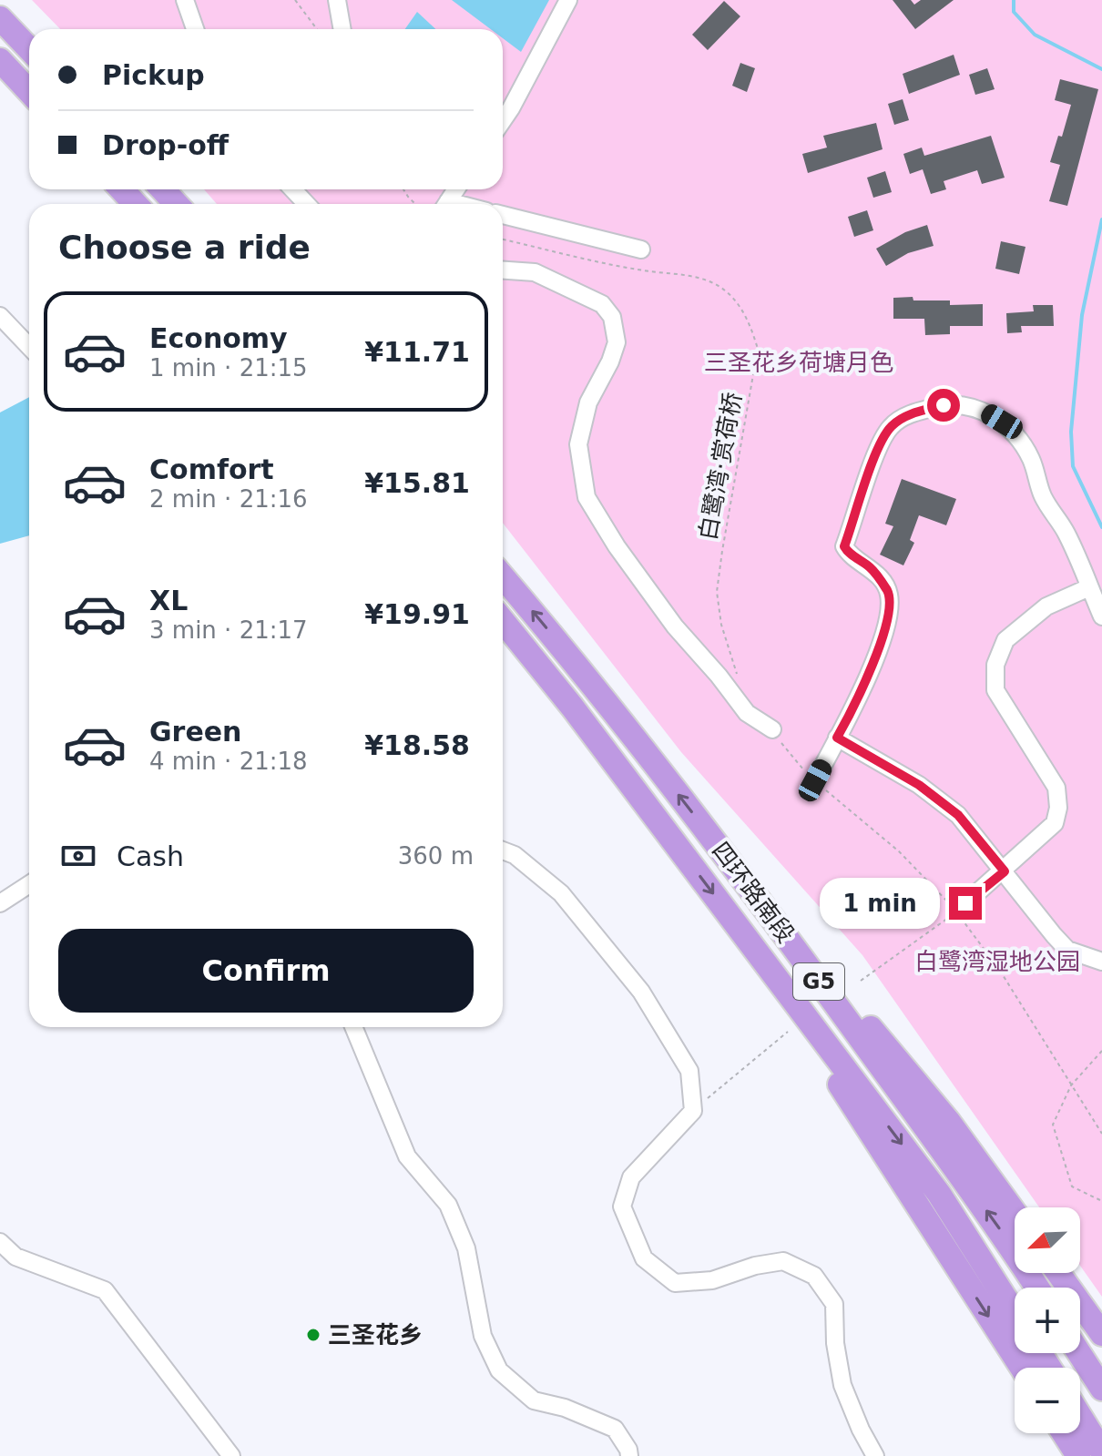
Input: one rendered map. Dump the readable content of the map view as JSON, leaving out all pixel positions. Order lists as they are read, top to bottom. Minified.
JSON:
{"streets":{"highway":["四环路南段","G5"],"path":["白鹭湾·赏荷桥"]},"parks":["三圣花乡荷塘月色","白鹭湾湿地公园"],"places":["三圣花乡"],"north":"bottom left","page":{"banner":["Pickup","Drop-off"],"heading":"Choose a ride","list":[{"name":"Economy","note":"1 min · 21:15","value":"¥11.71"},{"name":"Comfort","note":"2 min · 21:16","value":"¥15.81"},{"name":"XL","note":"3 min · 21:17","value":"¥19.91"},{"name":"Green","note":"4 min · 21:18","value":"¥18.58"}],"pay":["Cash","360 m"],"bubble":"1 min","buttons":"Confirm","map_buttons":["+","−"]}}
